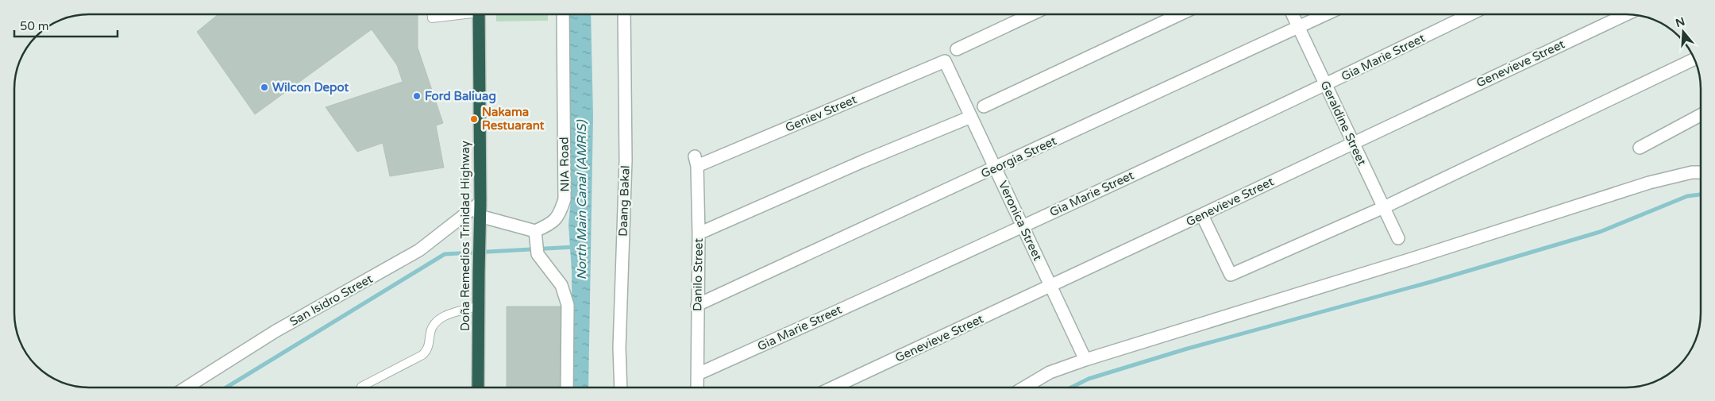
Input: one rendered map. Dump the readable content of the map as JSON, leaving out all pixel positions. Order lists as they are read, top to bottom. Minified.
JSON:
{"streets":{"highway":["Doña Remedios Trinidad Highway"],"street":["Gia Marie Street","Genevieve Street","Geniev Street","Geraldine Street","Georgia Street","NIA Road","Daang Bakal","Veronica Street","Danilo Street","San Isidro Street"]},"crossings":[["Gia Marie Street","Geraldine Street"],["Gia Marie Street","Veronica Street"],["Gia Marie Street","Danilo Street"],["Genevieve Street","Geraldine Street"],["Genevieve Street","Veronica Street"],["Geniev Street","Veronica Street"],["Geniev Street","Danilo Street"],["Geraldine Street","Georgia Street"],["Georgia Street","Veronica Street"],["Georgia Street","Danilo Street"],["Doña Remedios Trinidad Highway","San Isidro Street"]],"water":["North Main Canal (AMRIS)"],"places":["Wilcon Depot","Ford Baliuag","Nakama Restuarant"],"scale_bar":"50 m","north":"top"}
